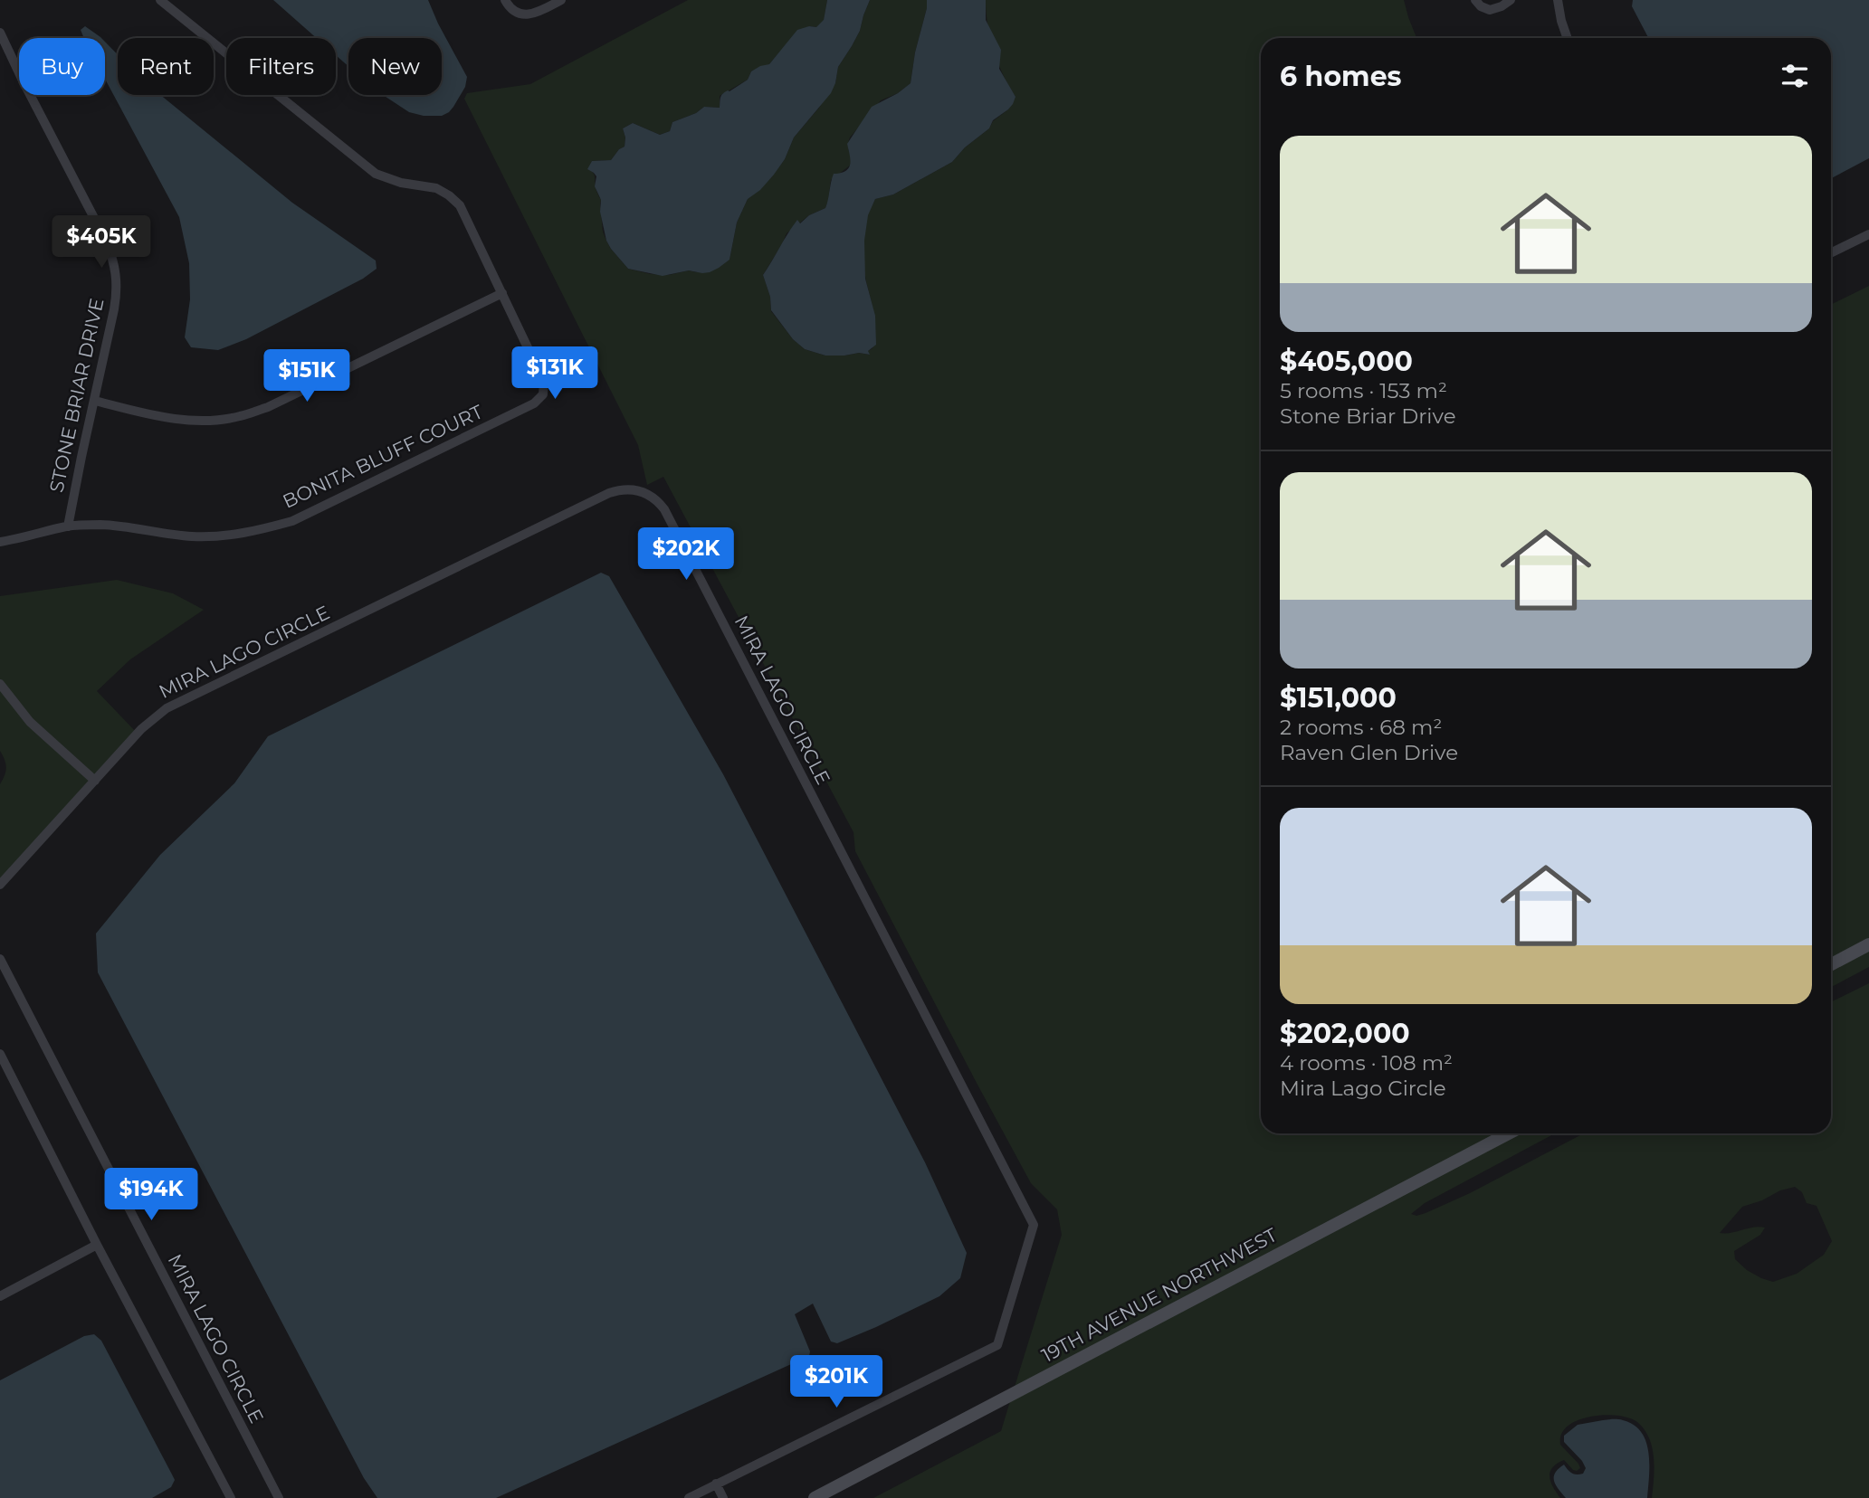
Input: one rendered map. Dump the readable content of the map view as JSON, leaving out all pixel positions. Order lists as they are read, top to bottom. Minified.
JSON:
{"streets":{"street":["STONE BRIAR DRIVE","BONITA BLUFF COURT","MIRA LAGO CIRCLE","19TH AVENUE NORTHWEST"]},"crossings":[["STONE BRIAR DRIVE","BONITA BLUFF COURT"]],"page":{"chip":["Buy","Rent","Filters","New"],"heading":"6 homes","list":[{"name":"$405,000","note":"5 rooms · 153 m² · Stone Briar Drive"},{"name":"$151,000","note":"2 rooms · 68 m² · Raven Glen Drive"},{"name":"$202,000","note":"4 rooms · 108 m² · Mira Lago Circle"}],"price":["$405K","$131K","$151K","$202K","$194K","$201K"]}}
